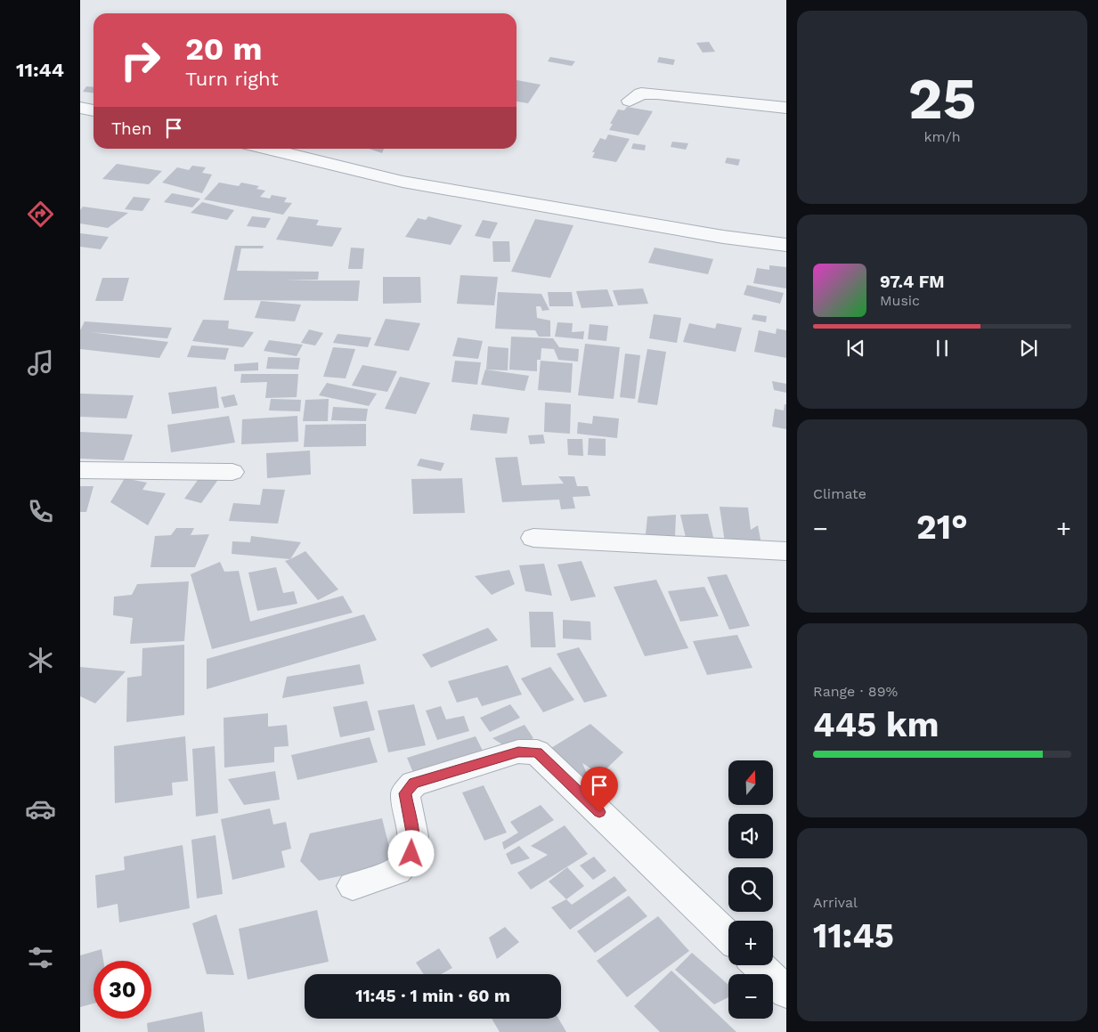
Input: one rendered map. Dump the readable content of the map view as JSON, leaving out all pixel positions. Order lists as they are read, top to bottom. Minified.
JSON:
{"north":"top","page":{"tabs":"11:44","tile":[["25","km/h"],"Climate",["Range · 89%","445 km"],["Arrival","11:45"]],"turn":["20 m","Turn right"],"then":"Then","song":["97.4 FM","Music"],"heat":["−","21°","+"],"map_buttons":["+","−"],"limit":"30","trip":"11:45 · 1 min · 60 m"}}
